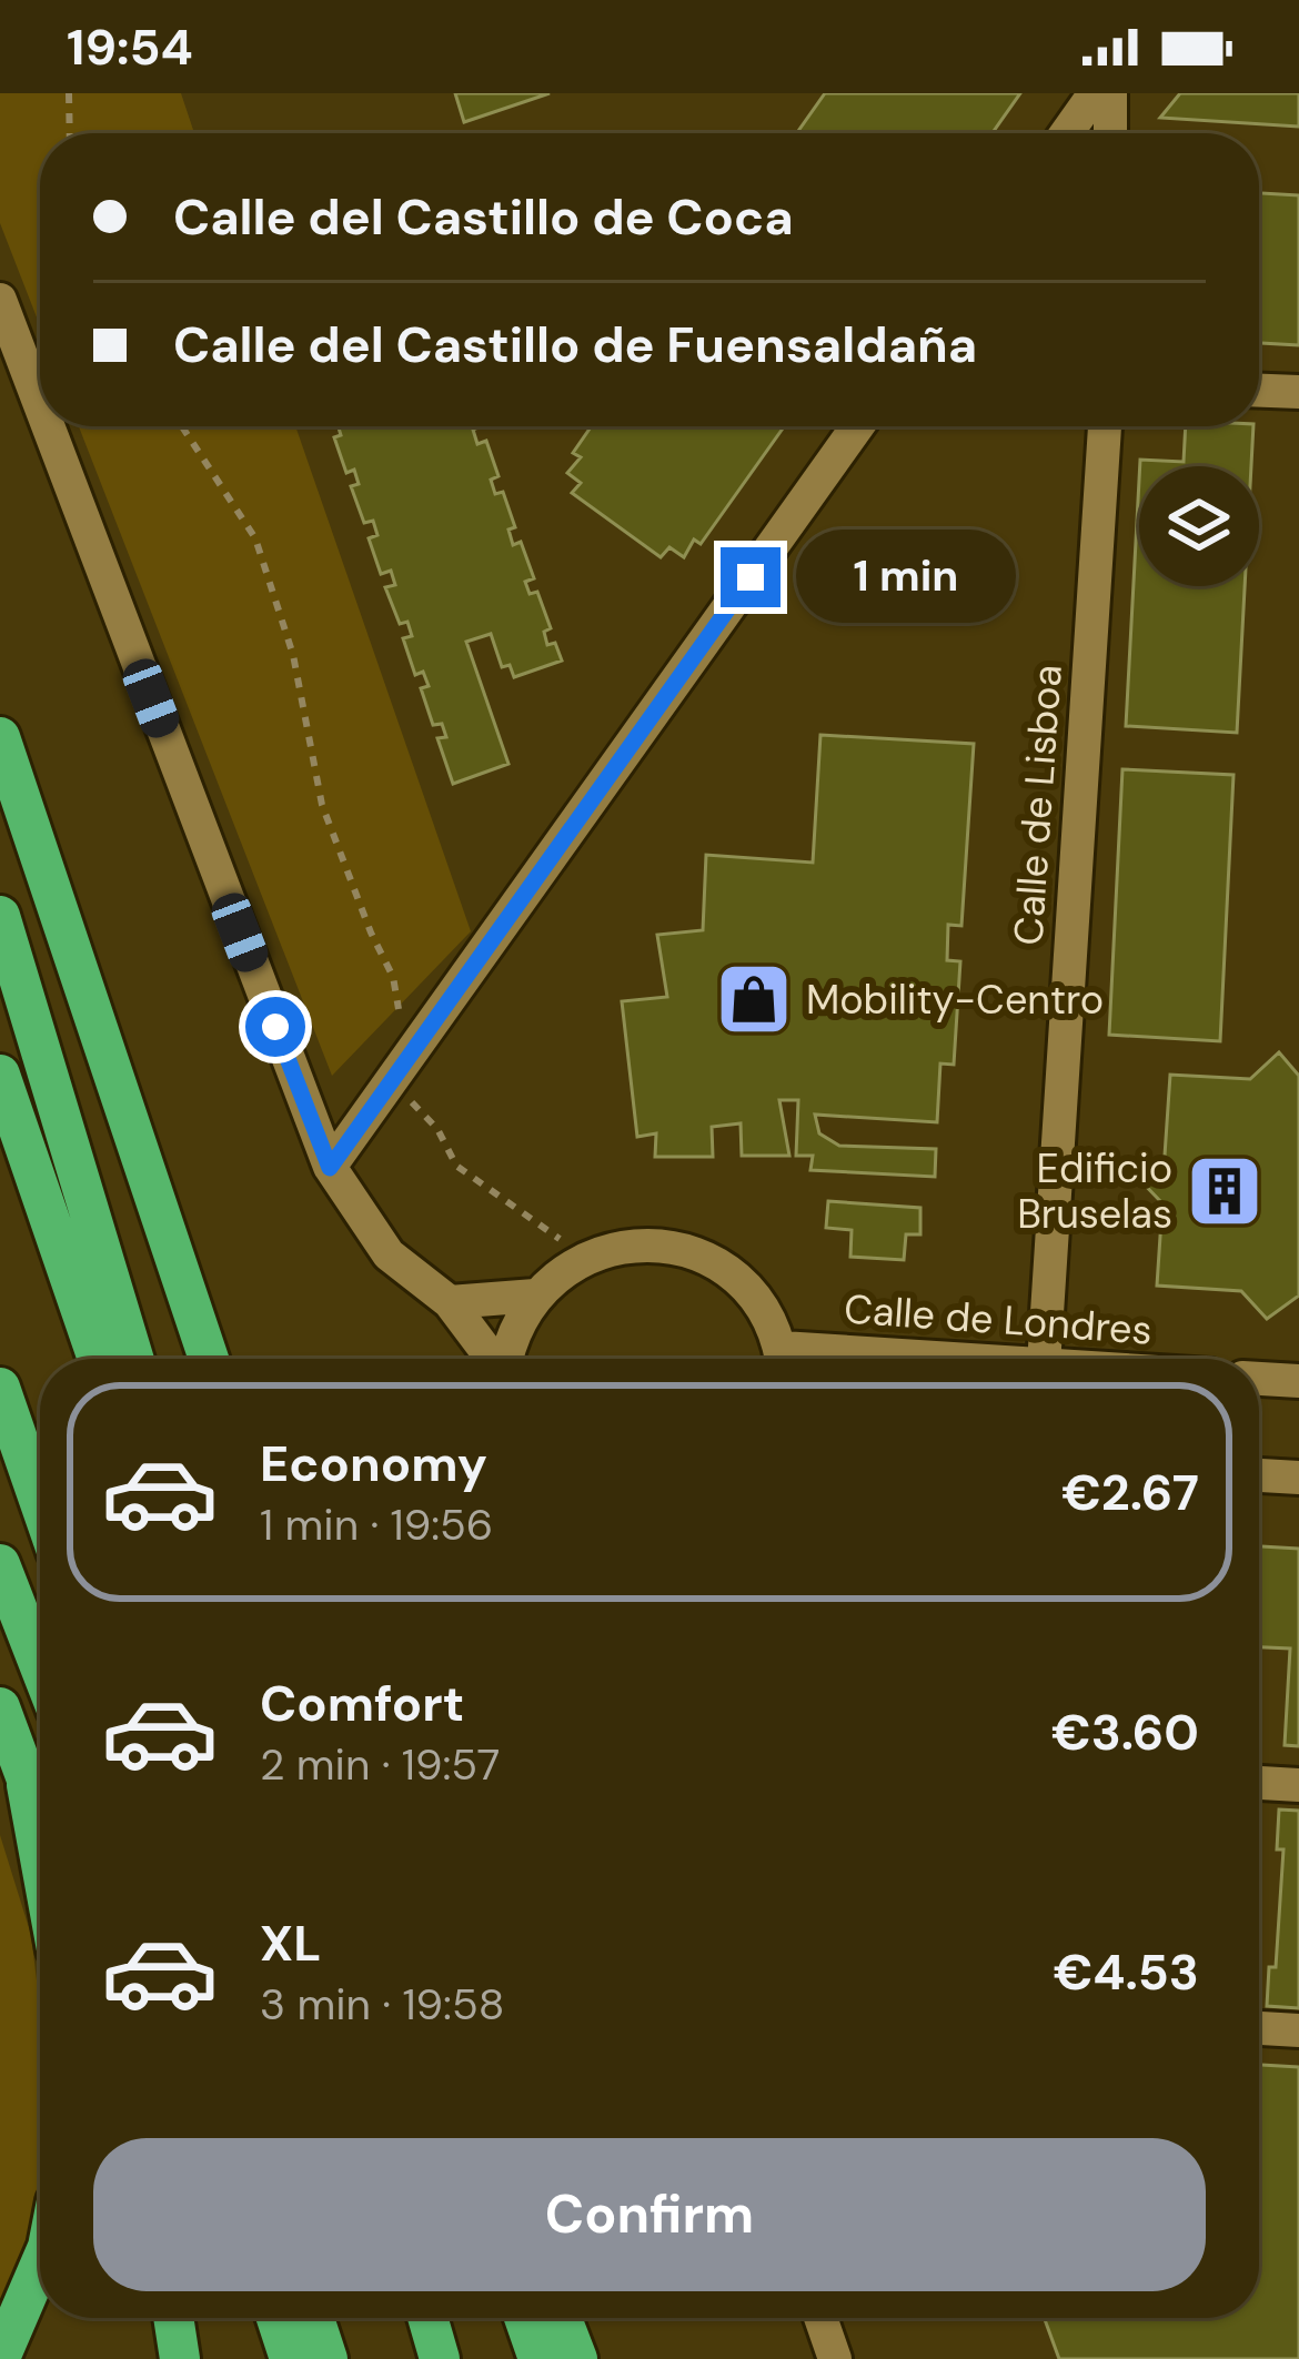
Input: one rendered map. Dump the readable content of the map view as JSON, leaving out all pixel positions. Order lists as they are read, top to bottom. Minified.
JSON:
{"streets":{"street":["Calle de Lisboa"]},"places":{"shop":["Mobility-Centro"],"building":["Edificio Bruselas"]},"page":{"status":"19:54","banner":["Calle del Castillo de Coca","Calle del Castillo de Fuensaldaña"],"bubble":"1 min","list":[{"name":"Economy","note":"1 min · 19:56","value":"€2.67"},{"name":"Comfort","note":"2 min · 19:57","value":"€3.60"},{"name":"XL","note":"3 min · 19:58","value":"€4.53"}],"buttons":"Confirm"}}
